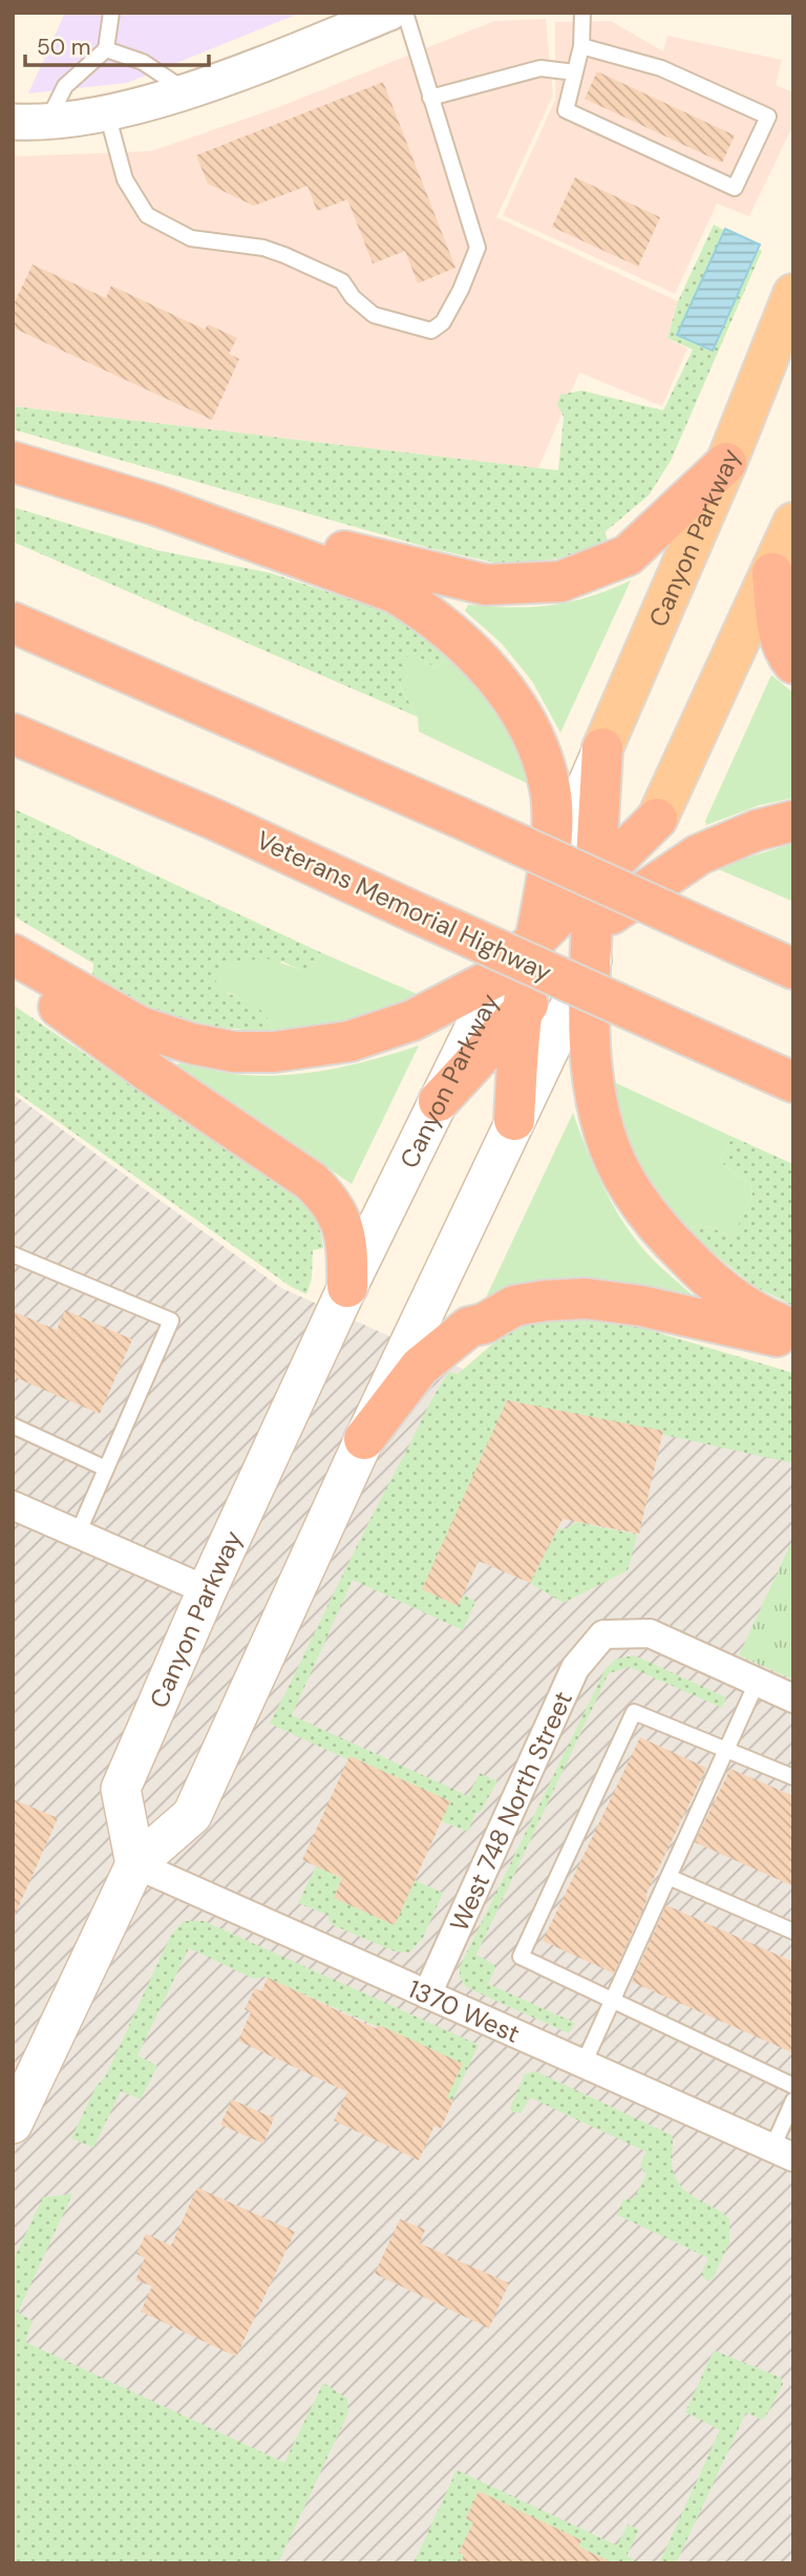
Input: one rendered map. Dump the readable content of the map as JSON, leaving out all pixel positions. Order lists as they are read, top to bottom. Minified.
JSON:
{"streets":{"highway":["Canyon Parkway","Veterans Memorial Highway"],"street":["West 748 North Street","1370 West"]},"crossings":[["Canyon Parkway","1370 West"],["West 748 North Street","1370 West"]],"scale_bar":"50 m"}
